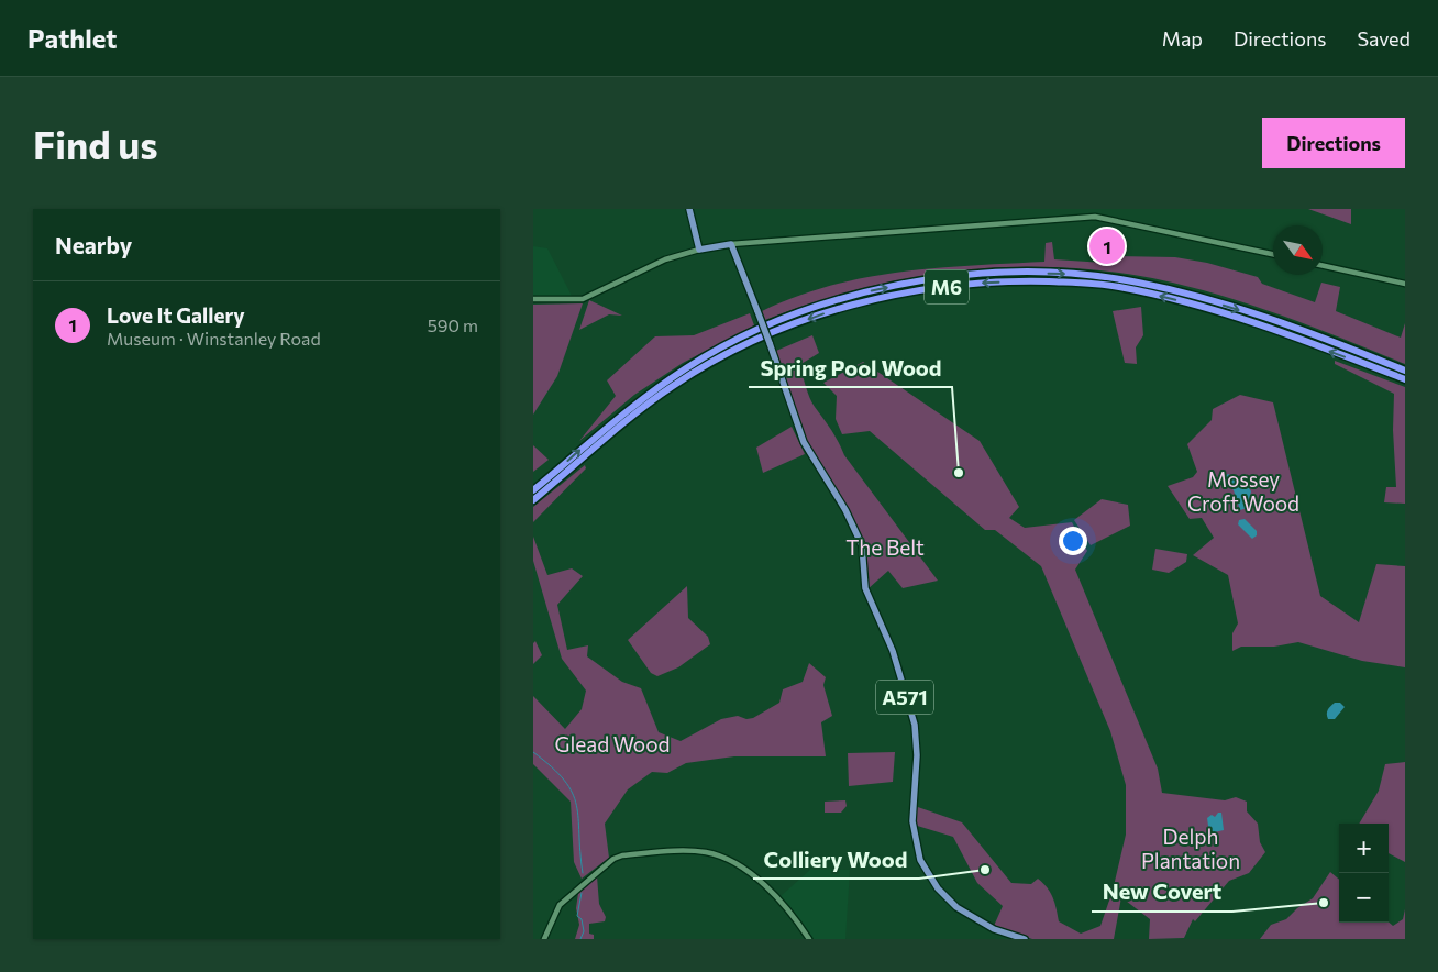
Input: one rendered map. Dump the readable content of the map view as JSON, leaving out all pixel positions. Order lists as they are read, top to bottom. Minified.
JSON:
{"streets":{"highway":["M6"],"main road":["A571"]},"parks":["Mossey Croft Wood","The Belt","Glead Wood","Delph Plantation"],"places":["Spring Pool Wood","Colliery Wood","New Covert"],"north":"bottom right","page":{"header":"Pathlet","nav":["Map","Directions","Saved"],"buttons":"Directions","title":"Find us","heading":"Nearby","pins":"1","list":[{"mark":"1","name":"Love It Gallery","note":"Museum · Winstanley Road","value":"590 m"}],"map_buttons":["+","−"]}}
